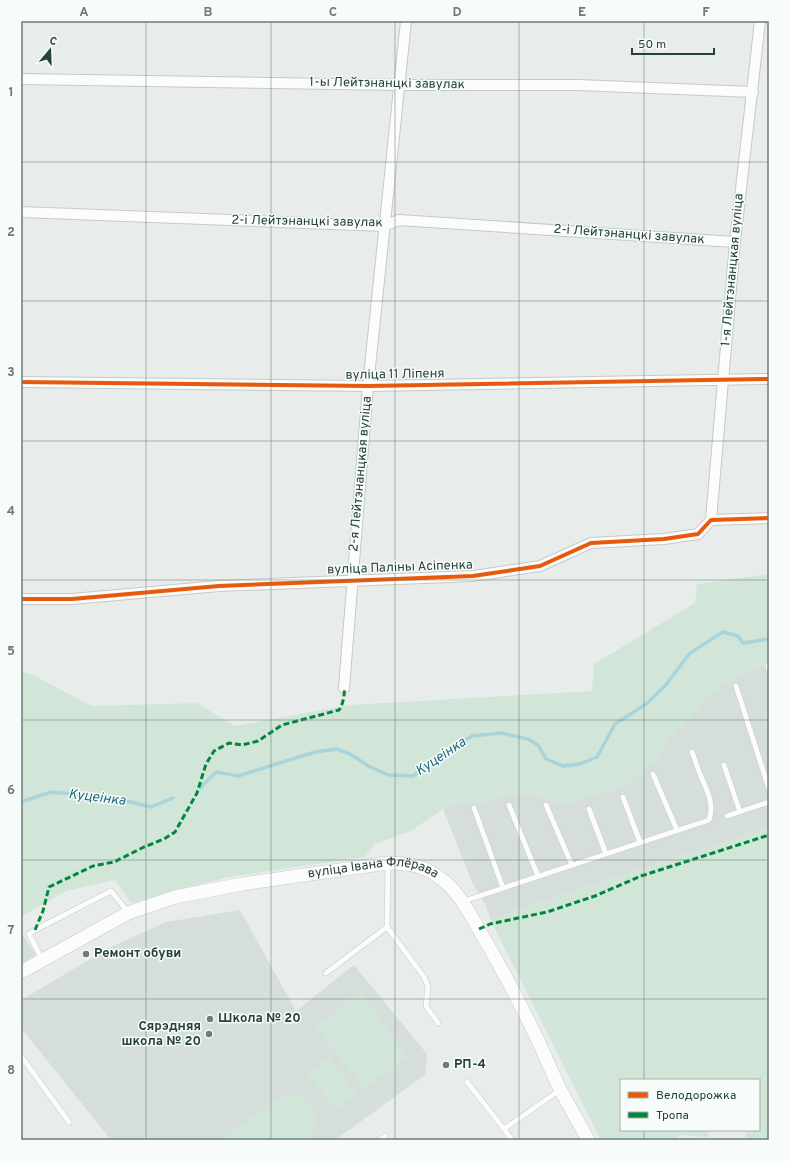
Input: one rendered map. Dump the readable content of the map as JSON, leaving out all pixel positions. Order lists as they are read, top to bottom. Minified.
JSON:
{"streets":{"street":["1-ы Лейтэнанцкі завулак","2-і Лейтэнанцкі завулак","1-я Лейтэнанцкая вуліца","вуліца 11 Ліпеня","2-я Лейтэнанцкая вуліца","вуліца Паліны Асіпенка","вуліца Івана Флёрава"]},"crossings":[["1-ы Лейтэнанцкі завулак","1-я Лейтэнанцкая вуліца"],["1-ы Лейтэнанцкі завулак","2-я Лейтэнанцкая вуліца"],["2-і Лейтэнанцкі завулак","1-я Лейтэнанцкая вуліца"],["2-і Лейтэнанцкі завулак","2-я Лейтэнанцкая вуліца"],["1-я Лейтэнанцкая вуліца","вуліца 11 Ліпеня"],["1-я Лейтэнанцкая вуліца","вуліца Паліны Асіпенка"],["вуліца 11 Ліпеня","2-я Лейтэнанцкая вуліца"],["2-я Лейтэнанцкая вуліца","вуліца Паліны Асіпенка"]],"water":["Куцеінка"],"places":["Ремонт обуви","Школа № 20","Сярэдняя школа № 20","РП-4"],"legend":["Велодорожка","Тропа"],"scale_bar":"50 m","north":"top","grid":{"columns":["A","B","C","D","E","F"],"rows":["1","2","3","4","5","6","7","8"]}}
